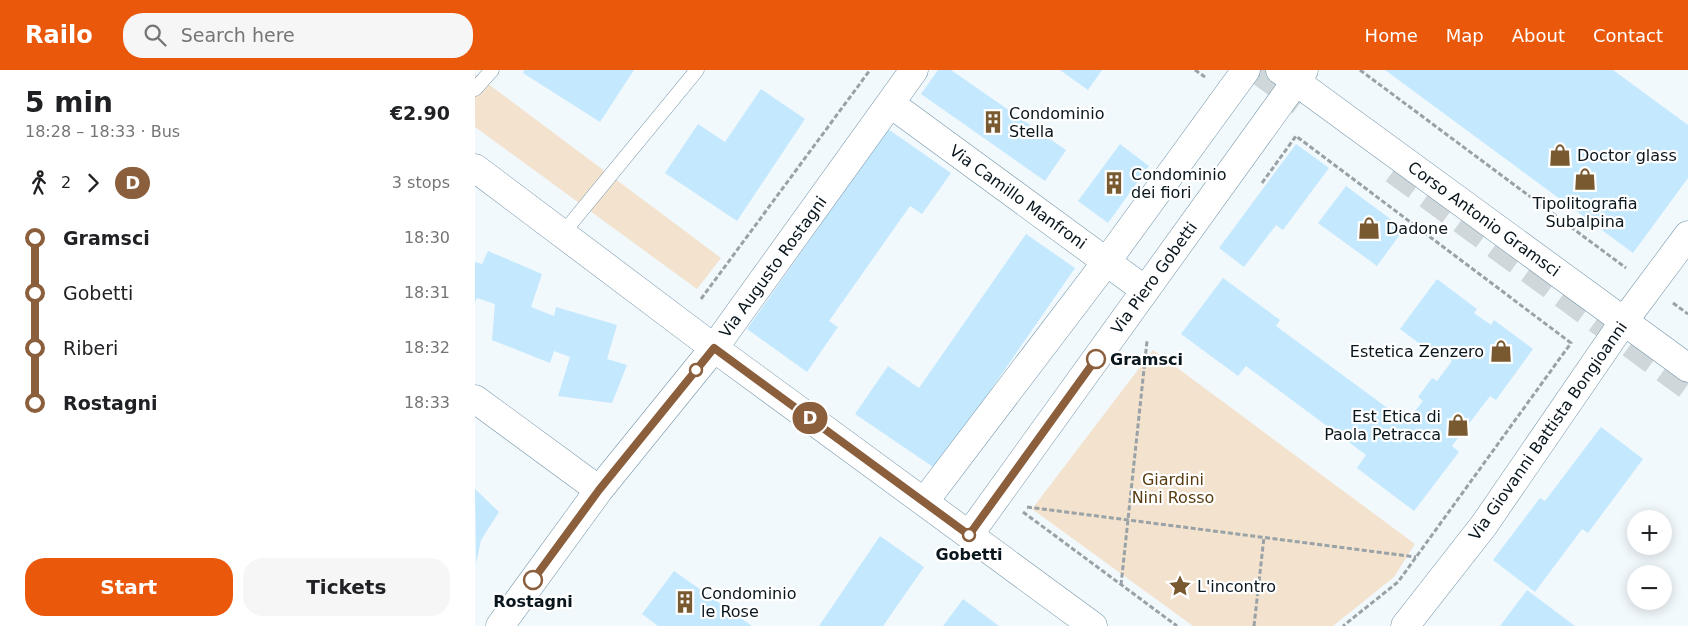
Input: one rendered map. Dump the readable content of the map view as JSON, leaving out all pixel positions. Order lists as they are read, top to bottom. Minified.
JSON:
{"streets":{"street":["Via Camillo Manfroni","Corso Antonio Gramsci","Via Augusto Rostagni","Via Piero Gobetti","Via Giovanni Battista Bongioanni"]},"crossings":[["Via Camillo Manfroni","Via Augusto Rostagni"],["Via Camillo Manfroni","Via Piero Gobetti"],["Corso Antonio Gramsci","Via Piero Gobetti"],["Corso Antonio Gramsci","Via Giovanni Battista Bongioanni"]],"parks":["Giardini Nini Rosso"],"places":{"building":["Condominio Stella","Condominio dei fiori","Condominio le Rose"],"shop":["Doctor glass","Tipolitografia Subalpina","Dadone","Estetica Zenzero","Est Etica di Paola Petracca"],"other":["Gramsci","Gobetti","Rostagni"],"place":["L'incontro"]},"lines":["bus line D"],"page":{"header":"Railo","search":"Search here","nav":["Home","Map","About","Contact"],"heading":["5 min","18:28 – 18:33 · Bus","€2.90"],"on_map":"D","legs":["2","D","3 stops"],"list":[{"name":"Gramsci","value":"18:30"},{"name":"Gobetti","value":"18:31"},{"name":"Riberi","value":"18:32"},{"name":"Rostagni","value":"18:33"}],"map_buttons":["+","−"],"buttons":["Start","Tickets"]}}
